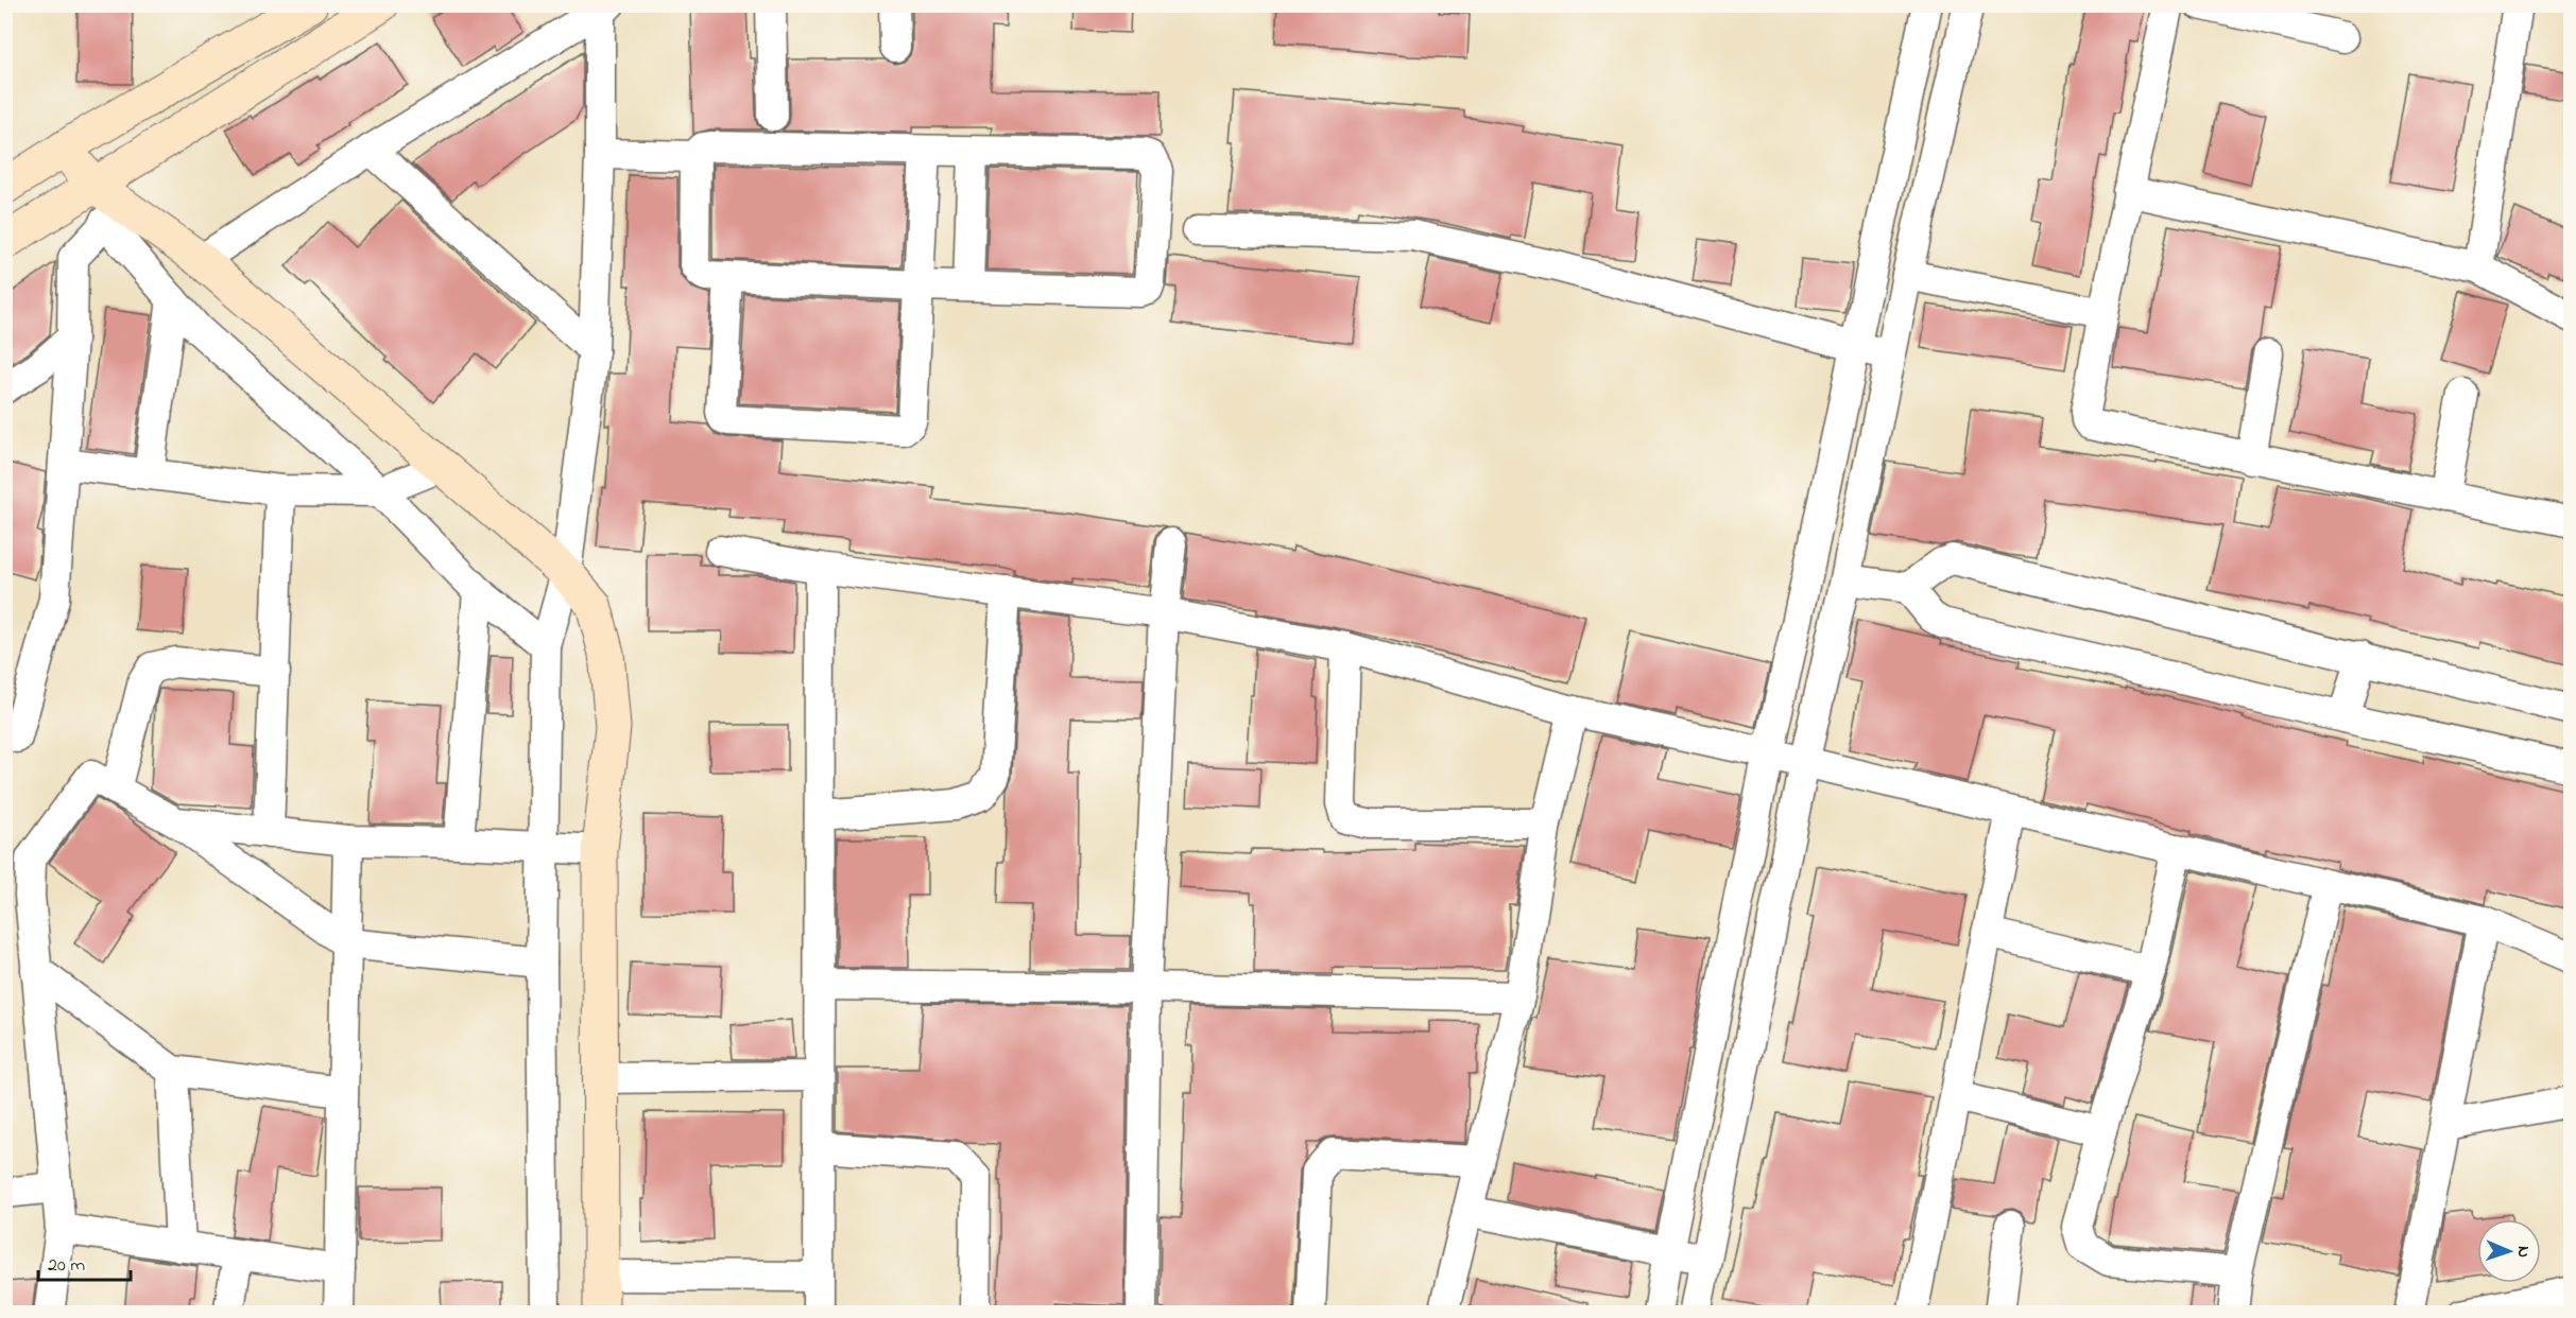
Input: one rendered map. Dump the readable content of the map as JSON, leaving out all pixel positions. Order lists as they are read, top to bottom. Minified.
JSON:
{"scale_bar":"20 m","north":"right"}
